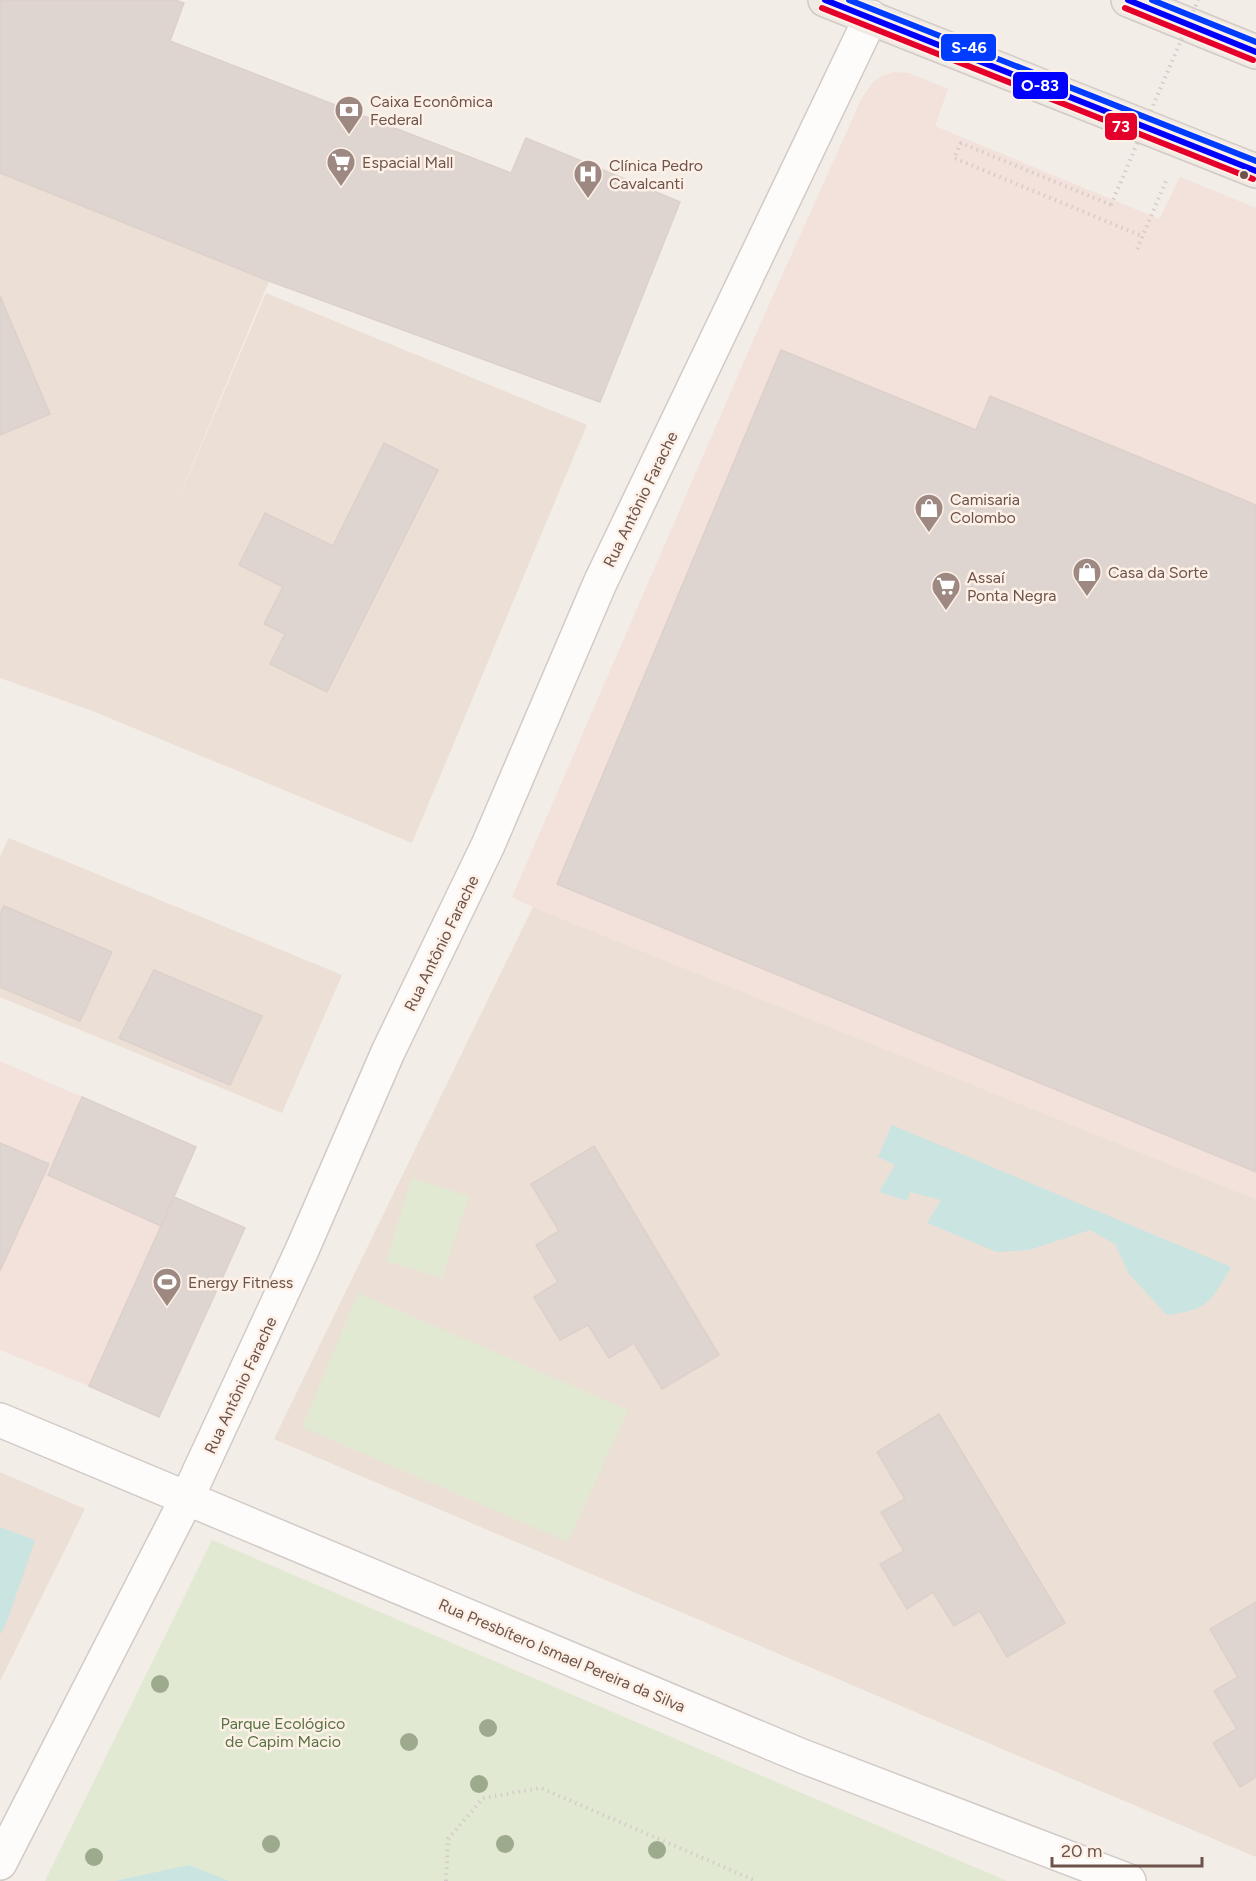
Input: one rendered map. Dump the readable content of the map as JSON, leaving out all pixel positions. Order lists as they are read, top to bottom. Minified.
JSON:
{"streets":{"street":["Rua Antônio Farache","Rua Presbítero Ismael Pereira da Silva"]},"crossings":[["Rua Antônio Farache","Rua Presbítero Ismael Pereira da Silva"]],"parks":["Parque Ecológico de Capim Macio"],"places":{"bank":["Caixa Econômica Federal"],"supermarket":["Espacial Mall","Assaí Ponta Negra"],"hospital":["Clínica Pedro Cavalcanti"],"shop":["Camisaria Colombo","Casa da Sorte"],"sports":["Energy Fitness"]},"lines":["transit line O-83","transit line S-46","transit line 73"],"scale_bar":"20 m"}
